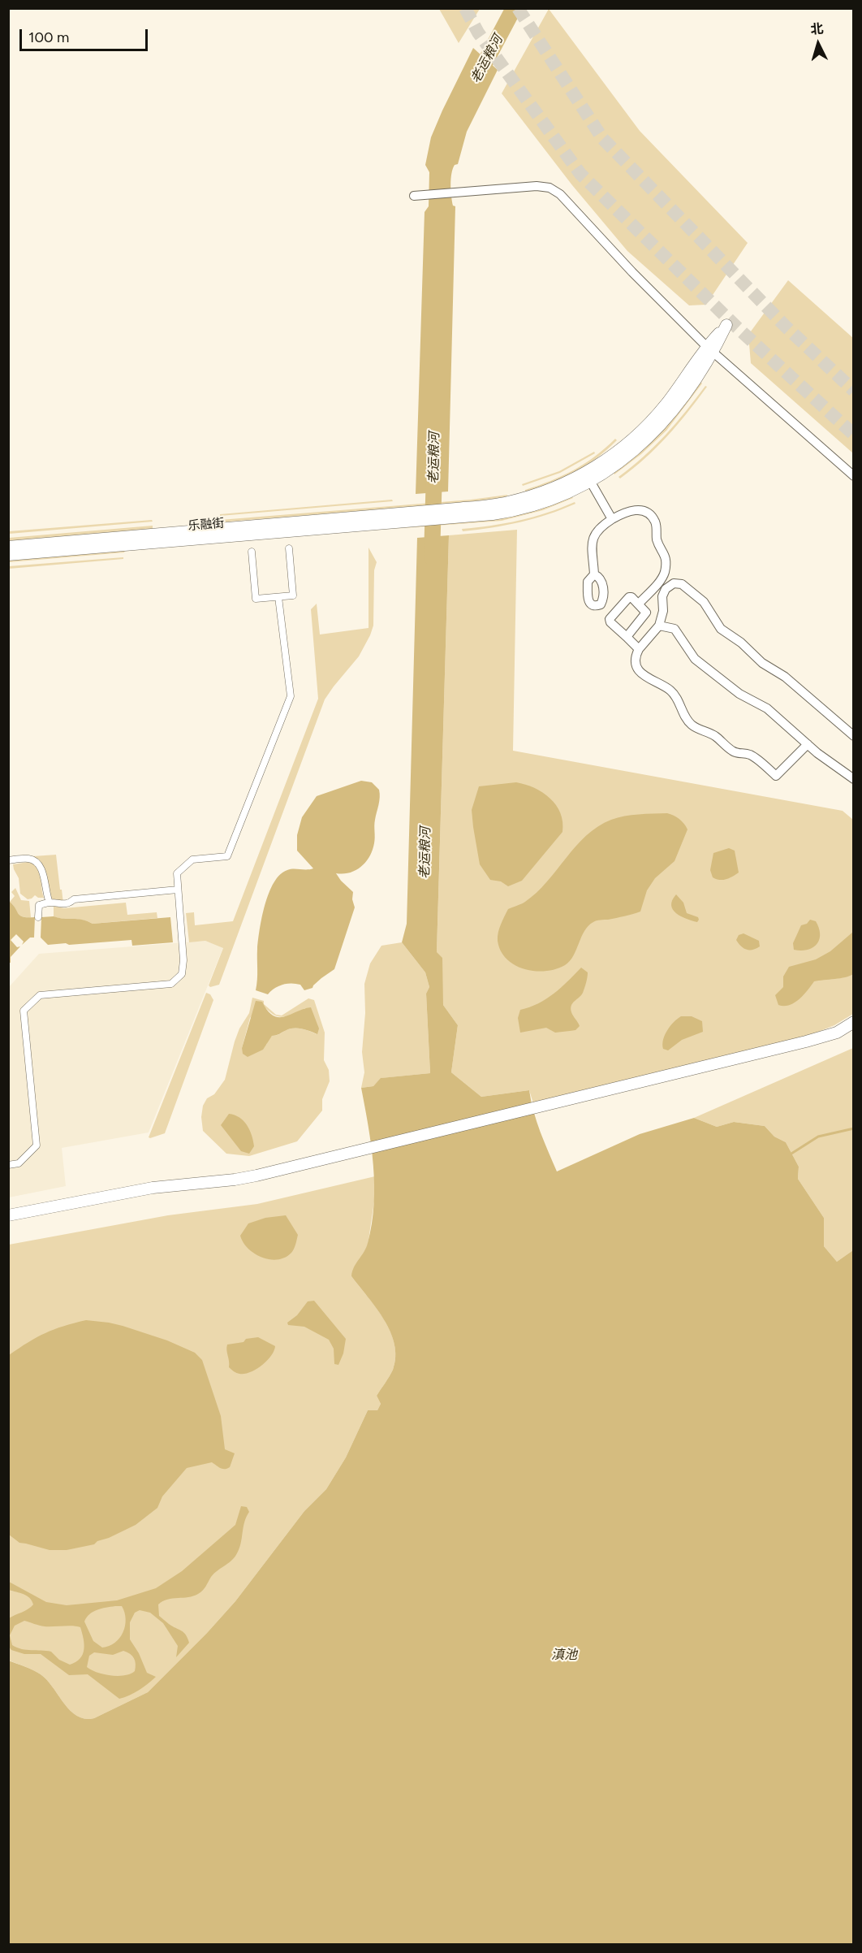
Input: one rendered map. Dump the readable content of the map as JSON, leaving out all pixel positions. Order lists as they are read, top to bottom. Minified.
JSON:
{"streets":{"street":["乐融街"]},"water":["老运粮河","滇池"],"scale_bar":"100 m","north":"top"}
